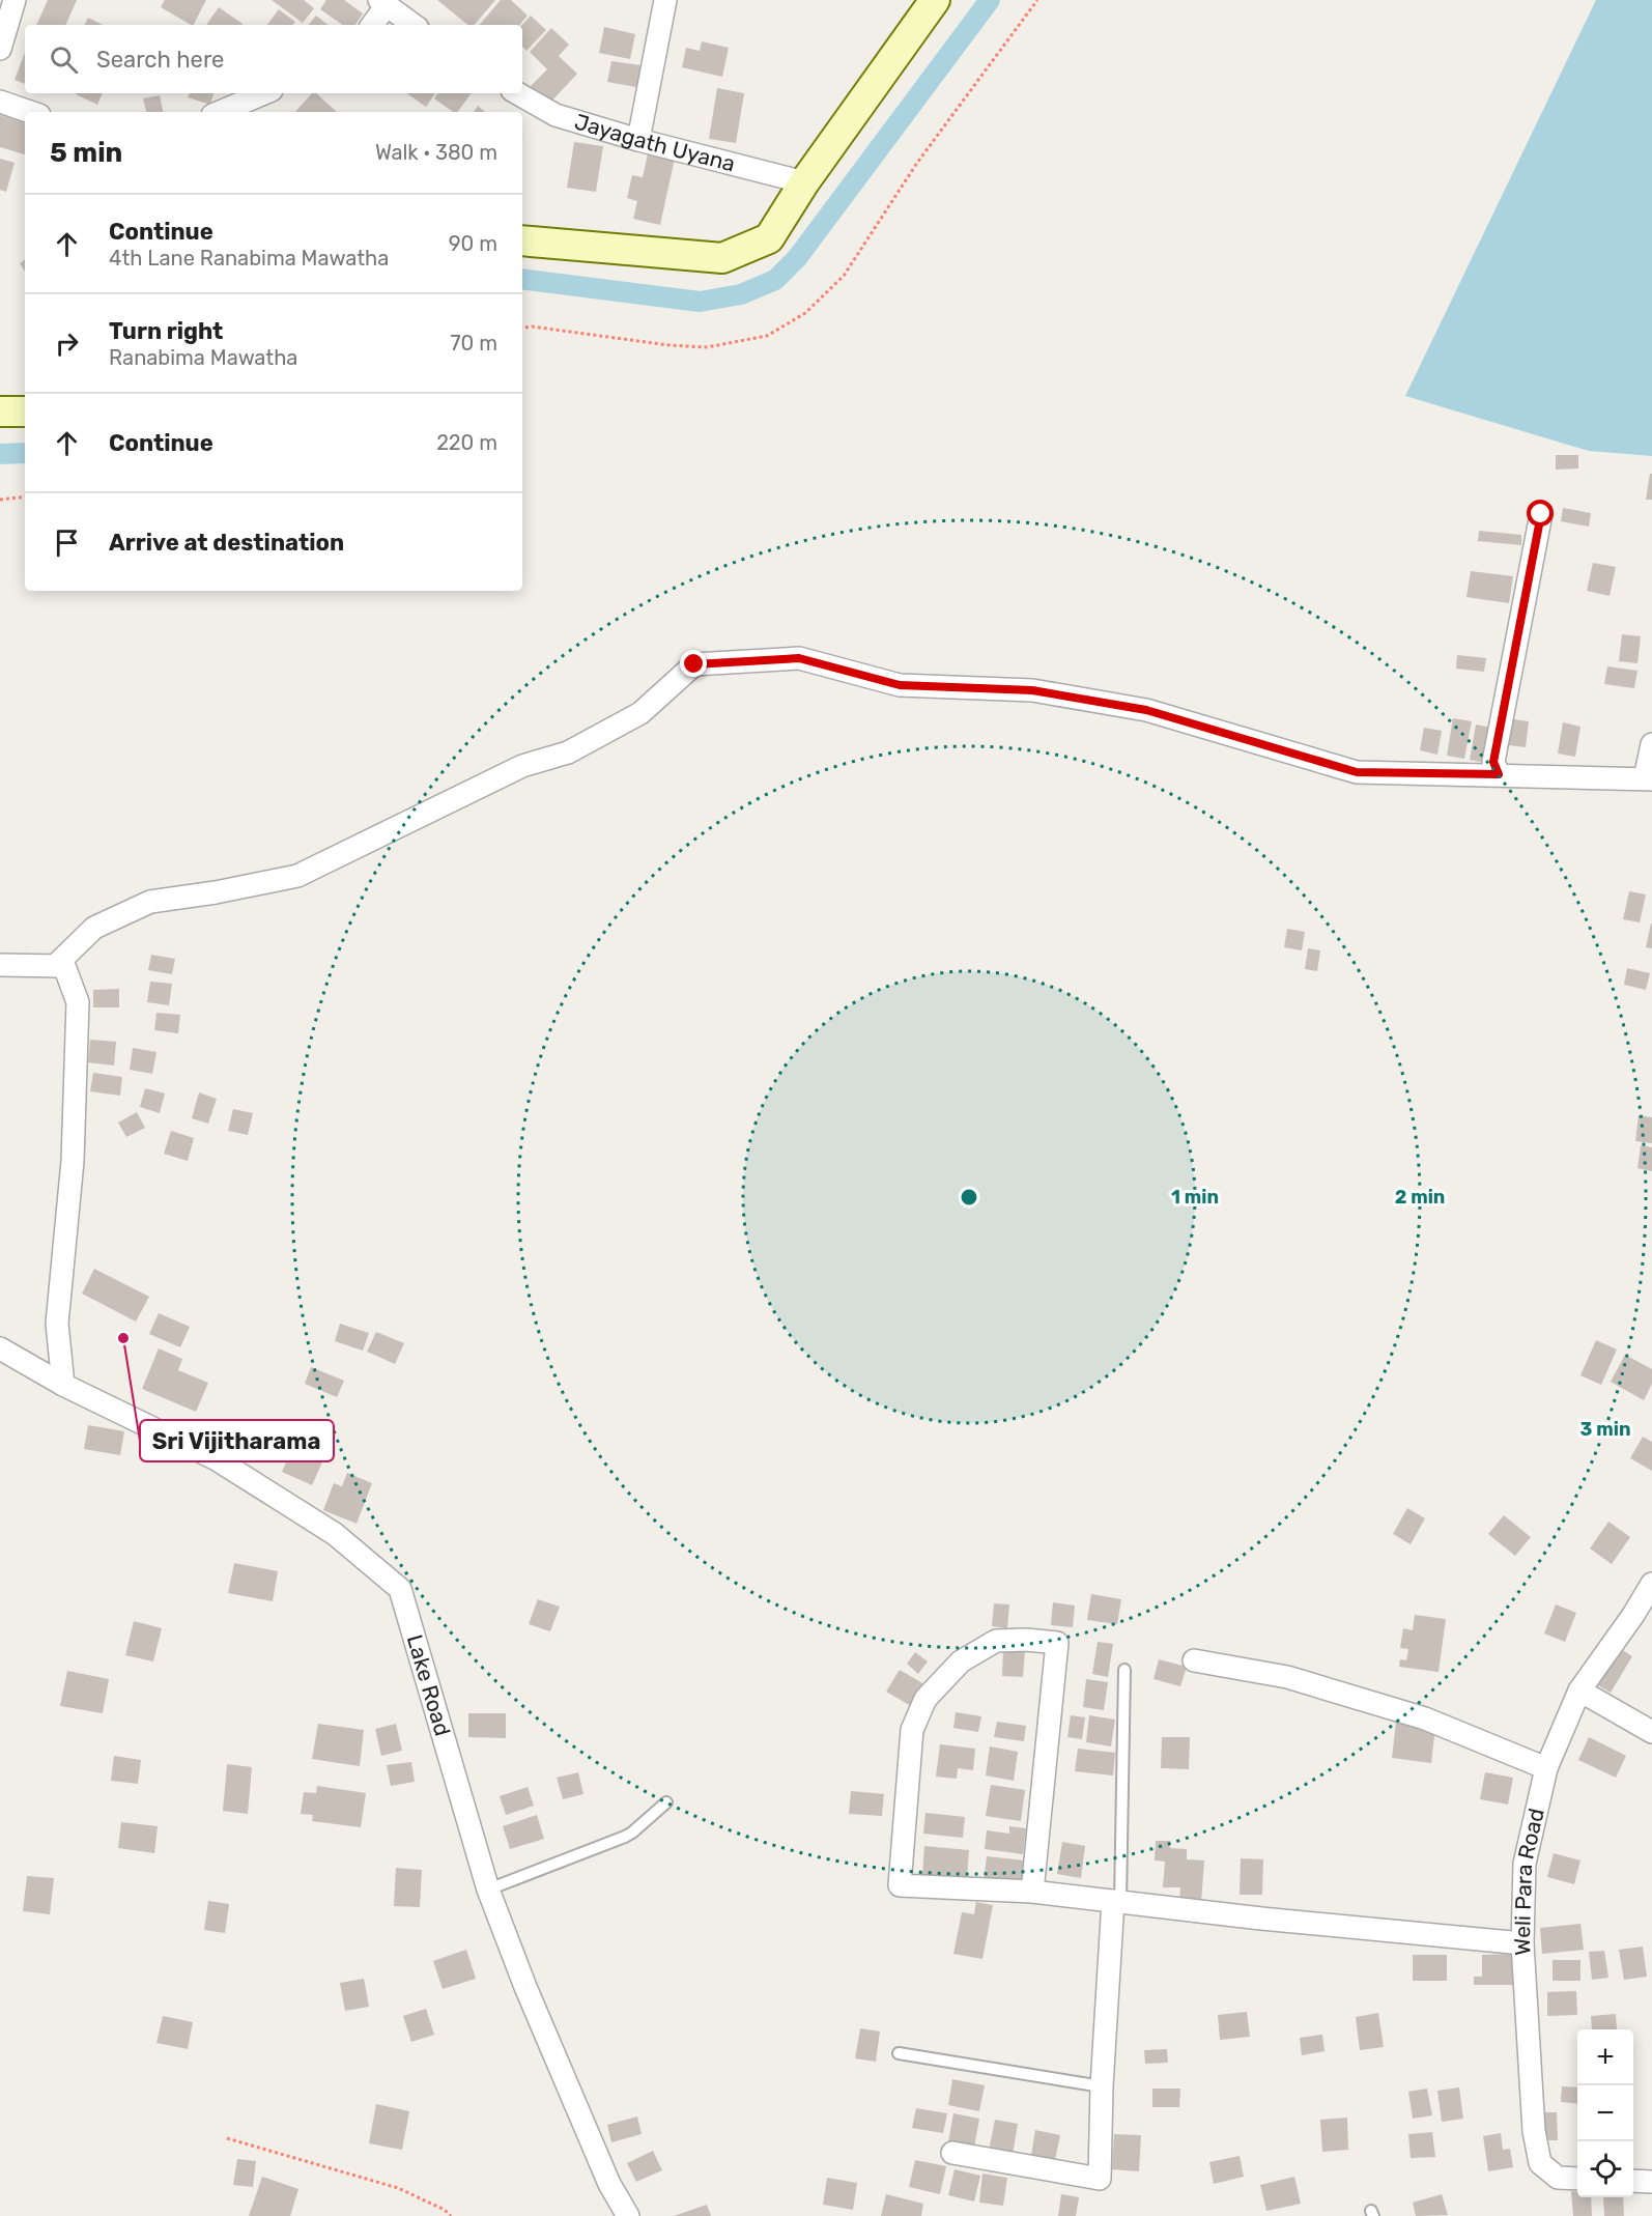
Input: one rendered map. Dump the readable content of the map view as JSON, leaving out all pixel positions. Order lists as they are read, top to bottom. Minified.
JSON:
{"streets":{"street":["Jayagath Uyana","Lake Road","Weli Para Road"]},"places":["Sri Vijitharama"],"page":{"search":"Search here","heading":["5 min","Walk · 380 m"],"list":[["Continue","4th Lane Ranabima Mawatha","90 m"],["Turn right","Ranabima Mawatha","70 m"],["Continue","220 m"],"Arrive at destination"],"map_buttons":["+","−"]},"rings":["1 min","2 min","3 min"]}
